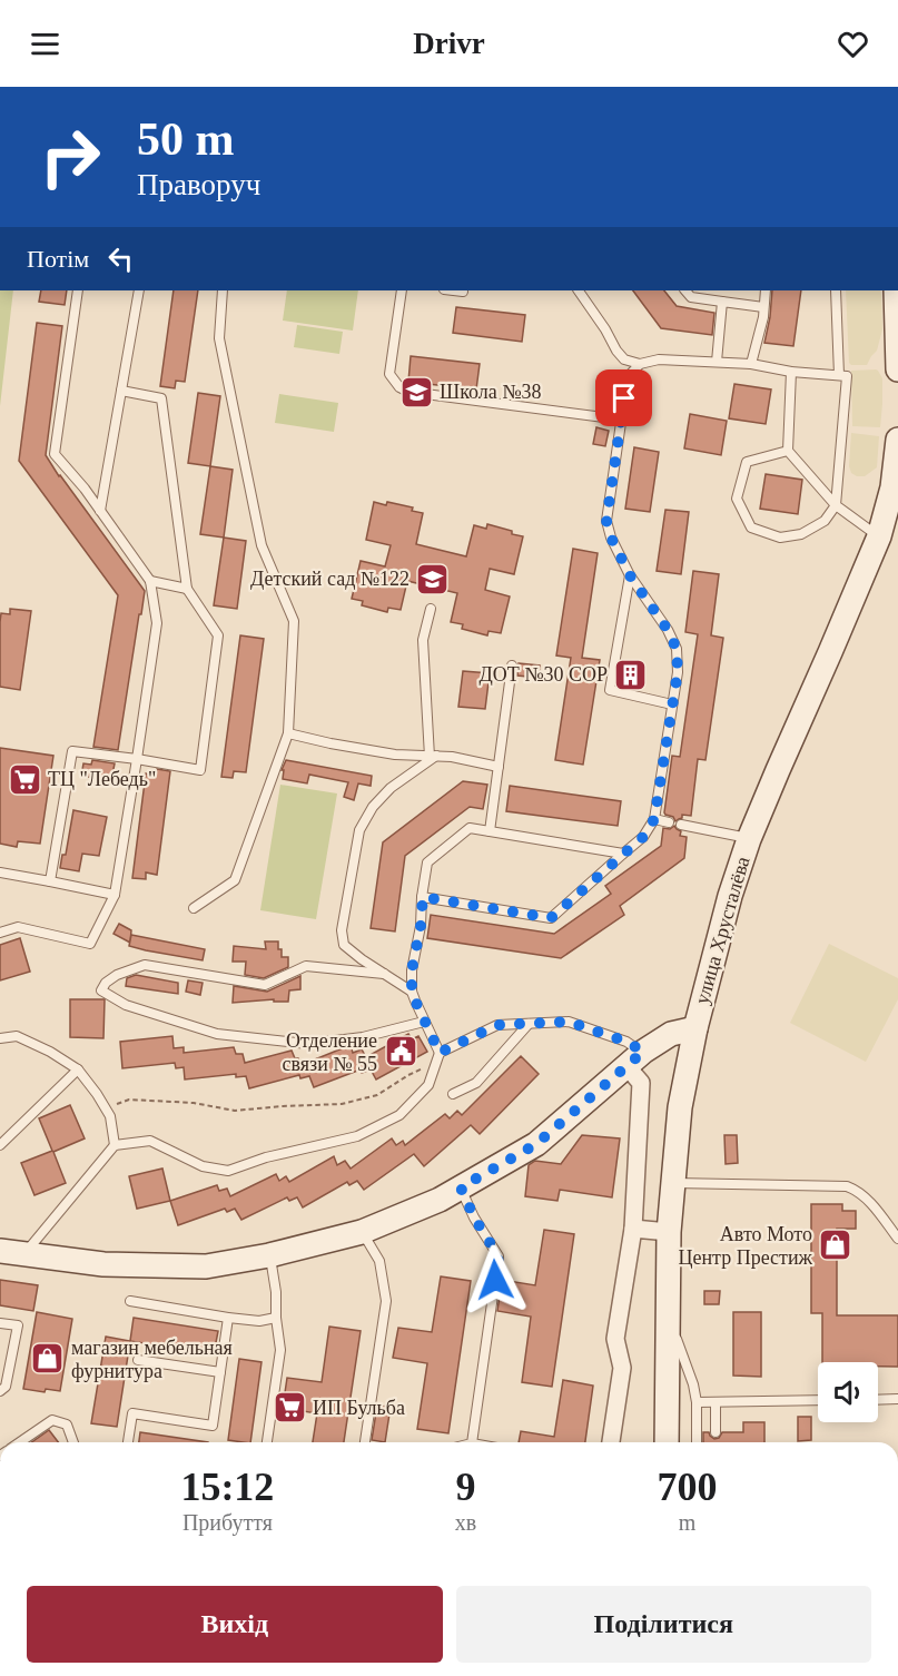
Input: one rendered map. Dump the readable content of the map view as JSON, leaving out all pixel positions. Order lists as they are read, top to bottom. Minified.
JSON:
{"streets":{"main road":["улица Хрусталёва"]},"places":{"school or university":["Школа №38","Детский сад №122"],"building":["ДОТ №30 СОР"],"supermarket":["ТЦ \"Лебедь\"","ИП Бульба"],"public building":["Отделение связи № 55"],"shop":["Авто Мото Центр Престиж","магазин мебельная фурнитура"]},"page":{"header":"Drivr","turn":["50 m","Праворуч"],"then":"Потім","eta":["15:12","Прибуття","9","хв","700","m"],"buttons":["Вихід","Поділитися"]}}
